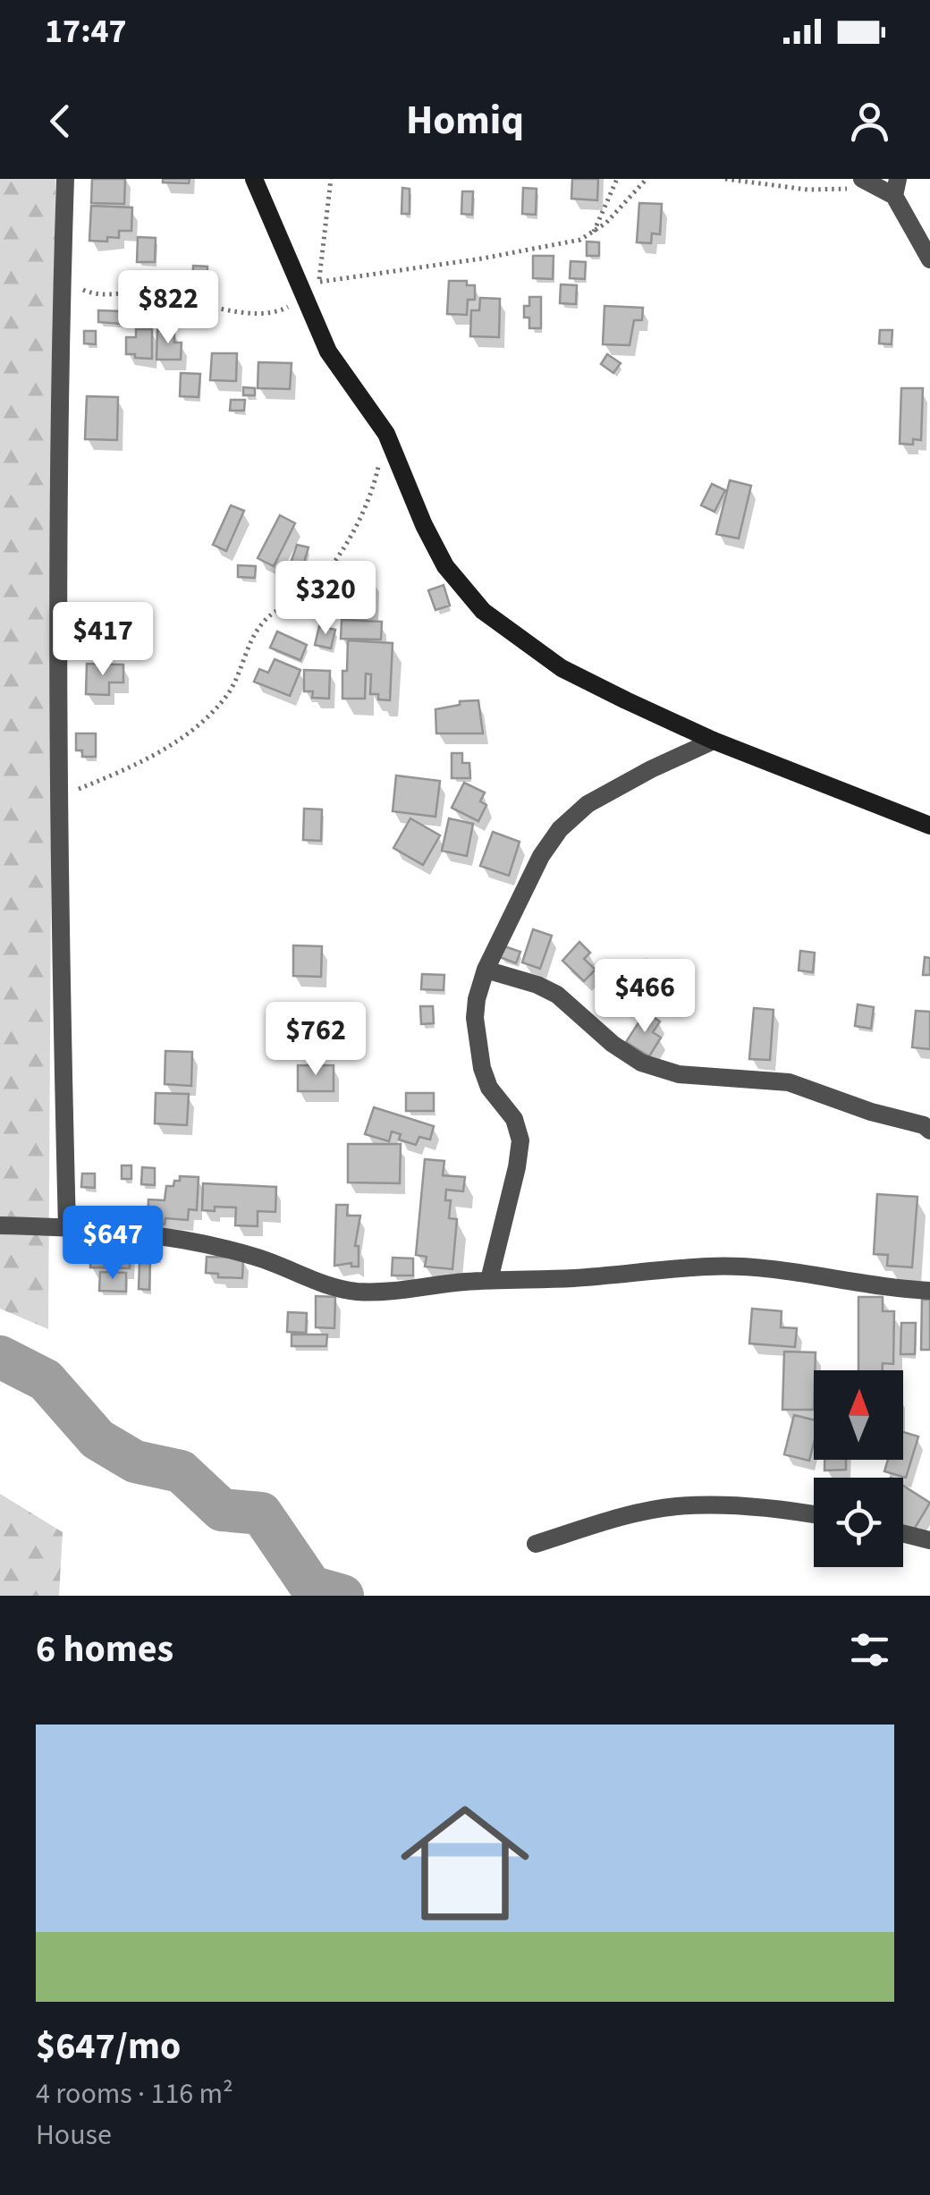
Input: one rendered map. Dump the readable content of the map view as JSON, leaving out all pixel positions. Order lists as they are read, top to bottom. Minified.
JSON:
{"north":"top","page":{"status":"17:47","header":"Homiq","price":["$822","$320","$417","$466","$762","$647"],"heading":"6 homes","list":[{"name":"$647/mo","note":"4 rooms · 116 m² · House"}]}}
